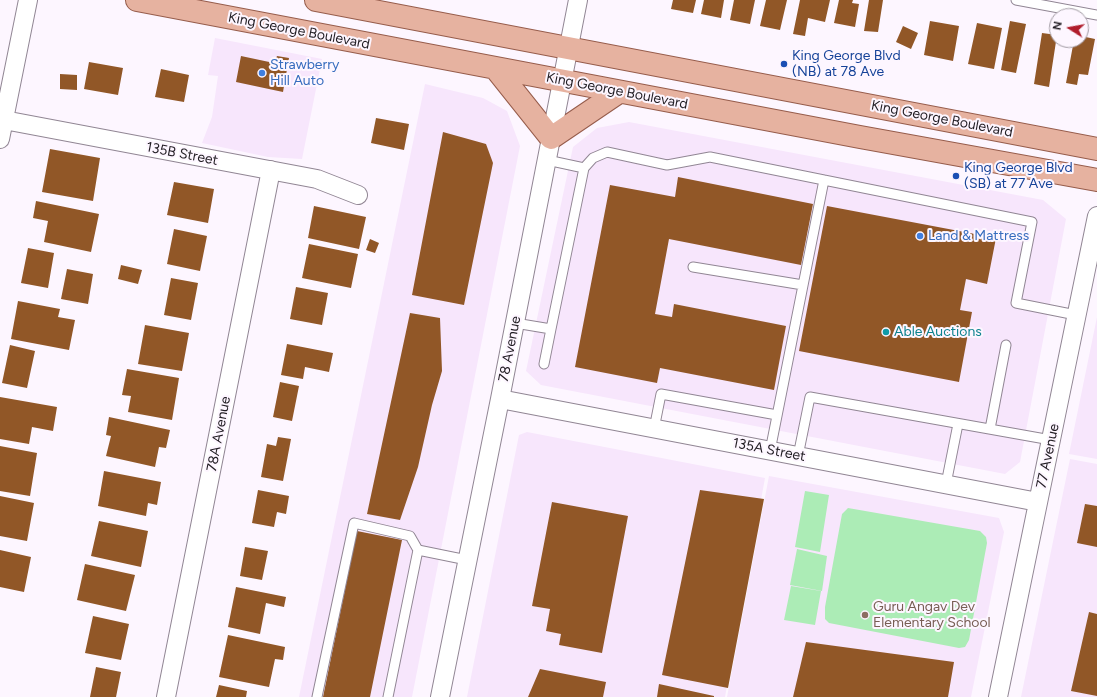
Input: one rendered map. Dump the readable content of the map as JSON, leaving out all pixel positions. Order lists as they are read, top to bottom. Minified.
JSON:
{"streets":{"main road":["King George Boulevard"],"street":["135B Street","78 Avenue","78A Avenue","135A Street","77 Avenue"]},"crossings":[["King George Boulevard","78 Avenue"],["135B Street","78A Avenue"],["78 Avenue","135A Street"],["135A Street","77 Avenue"]],"places":["King George Blvd (NB) at 78 Ave","Strawberry Hill Auto","King George Blvd (SB) at 77 Ave","Land & Mattress","Able Auctions","Guru Angav Dev Elementary School"],"north":"left"}
